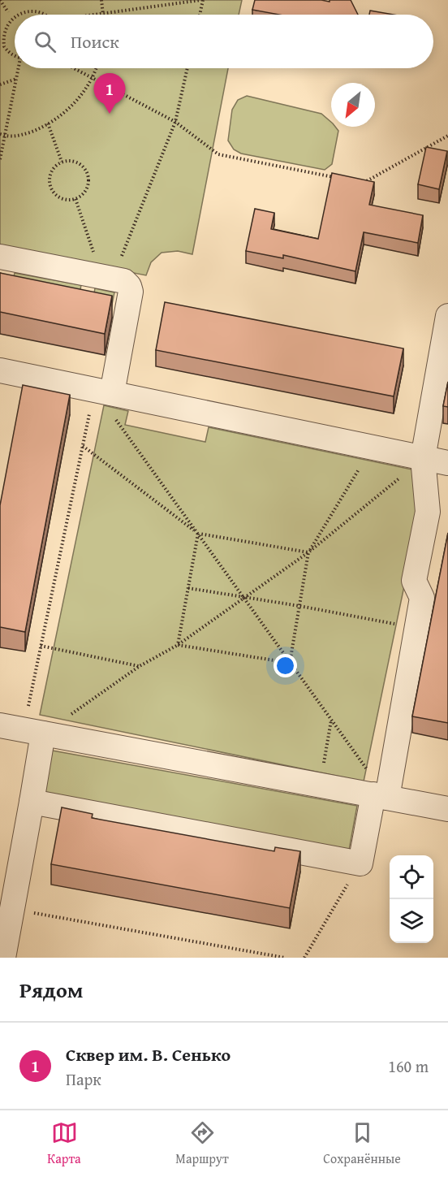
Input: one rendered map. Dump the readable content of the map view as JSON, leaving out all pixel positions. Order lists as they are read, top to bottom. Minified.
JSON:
{"north":"bottom left","page":{"search":"Поиск","pins":"1","heading":"Рядом","list":[{"mark":"1","name":"Сквер им. В. Сенько","note":"Парк","value":"160 m"}],"nav":["Карта","Маршрут","Сохранённые"]}}
